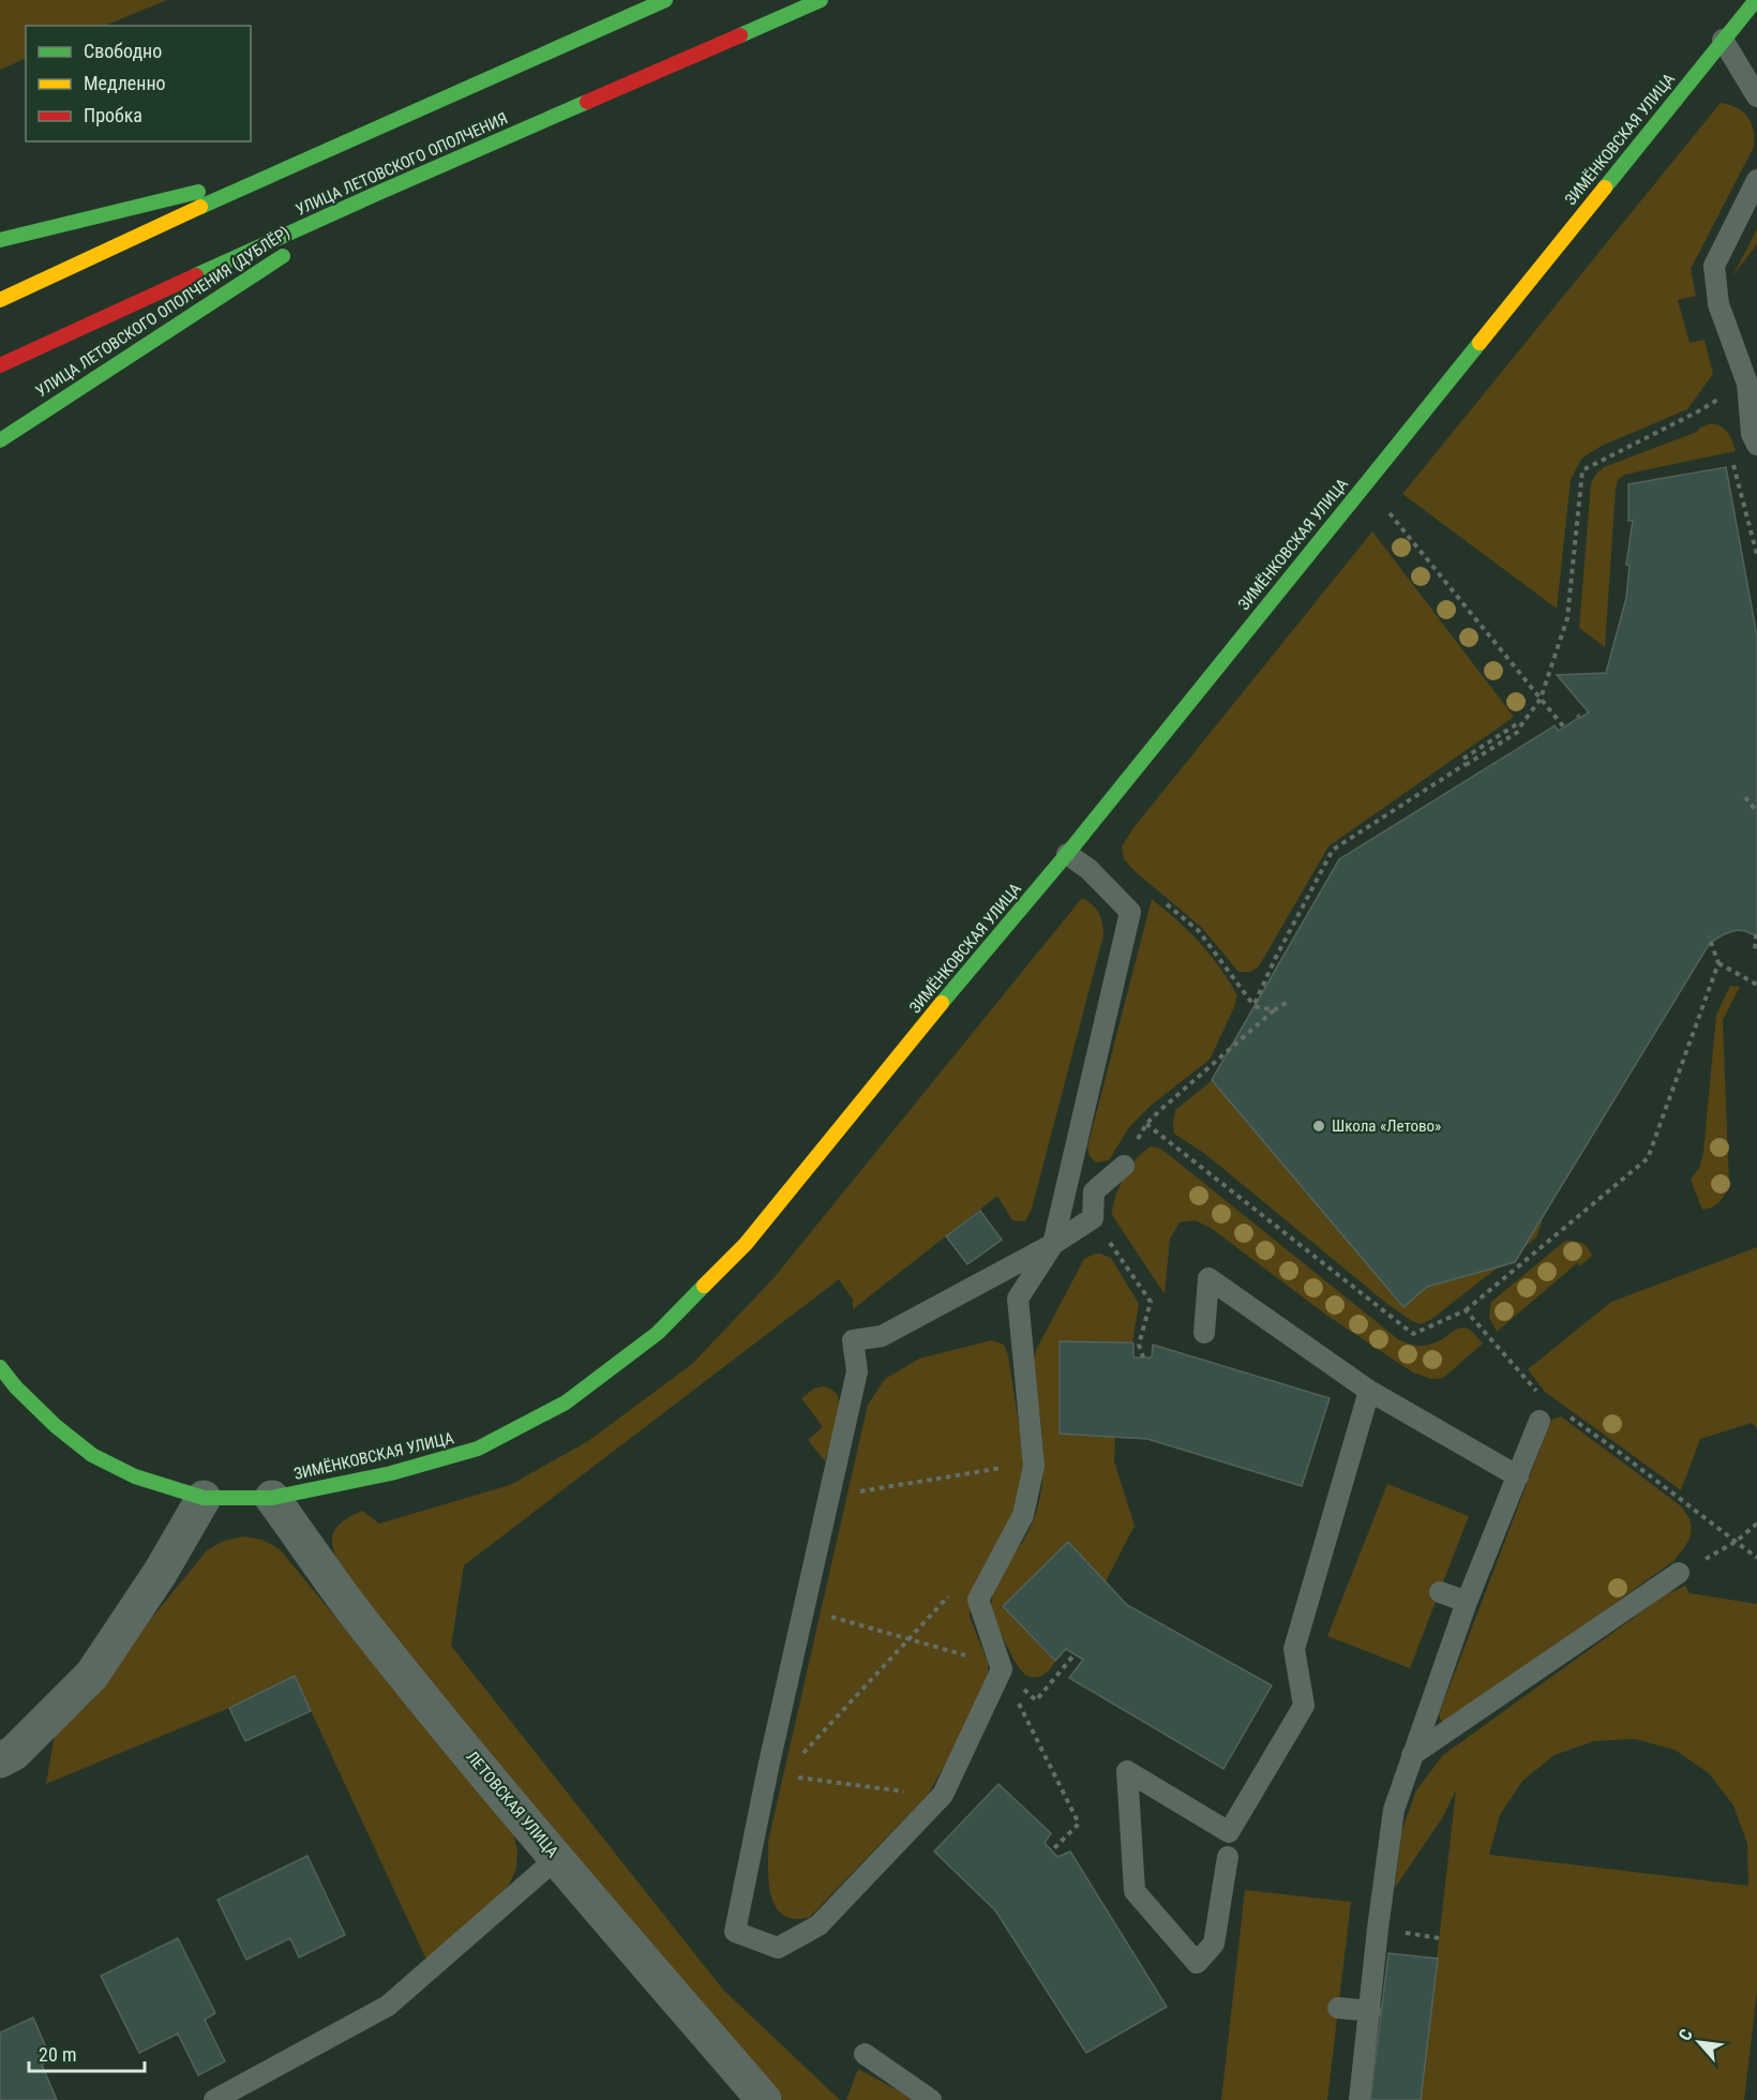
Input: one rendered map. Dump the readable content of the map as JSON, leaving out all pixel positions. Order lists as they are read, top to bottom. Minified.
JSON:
{"streets":{"street":["ЗИМЁНКОВСКАЯ УЛИЦА","УЛИЦА ЛЕТОВСКОГО ОПОЛЧЕНИЯ","УЛИЦА ЛЕТОВСКОГО ОПОЛЧЕНИЯ (ДУБЛЁР)","ЛЕТОВСКАЯ УЛИЦА"]},"crossings":[["ЗИМЁНКОВСКАЯ УЛИЦА","ЛЕТОВСКАЯ УЛИЦА"],["УЛИЦА ЛЕТОВСКОГО ОПОЛЧЕНИЯ","УЛИЦА ЛЕТОВСКОГО ОПОЛЧЕНИЯ (ДУБЛЁР)"]],"places":["Школа «Летово»"],"legend":["Свободно","Медленно","Пробка"],"scale_bar":"20 m","north":"top left"}
